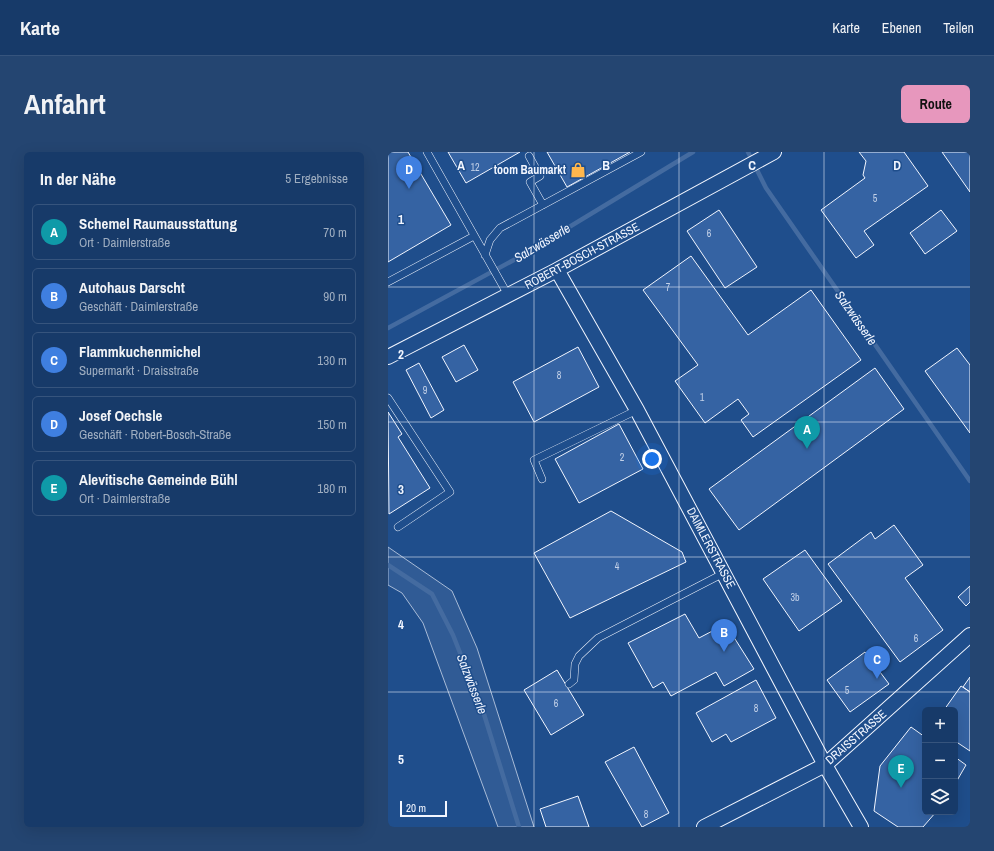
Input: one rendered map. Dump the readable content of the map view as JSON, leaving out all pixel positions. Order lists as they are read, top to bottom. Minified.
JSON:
{"streets":{"street":["ROBERT-BOSCH-STRASSE","DAIMLERSTRASSE","DRAISSTRASSE"]},"crossings":[["ROBERT-BOSCH-STRASSE","DAIMLERSTRASSE"],["DAIMLERSTRASSE","DRAISSTRASSE"]],"water":["Salzwässerle"],"places":{"shop":["toom Baumarkt"]},"house_numbers":["12","5","6","7","8","9","1","2","4","3b","6","5","6","8","8"],"scale_bar":"20 m","page":{"header":"Karte","nav":["Karte","Ebenen","Teilen"],"title":"Anfahrt","buttons":"Route","heading":["In der Nähe","5 Ergebnisse"],"pins":["D","A","B","C","E"],"list":[{"mark":"A","name":"Schemel Raumausstattung","note":"Ort · Daimlerstraße","value":"70 m"},{"mark":"B","name":"Autohaus Darscht","note":"Geschäft · Daimlerstraße","value":"90 m"},{"mark":"C","name":"Flammkuchenmichel","note":"Supermarkt · Draisstraße","value":"130 m"},{"mark":"D","name":"Josef Oechsle","note":"Geschäft · Robert-Bosch-Straße","value":"150 m"},{"mark":"E","name":"Alevitische Gemeinde Bühl","note":"Ort · Daimlerstraße","value":"180 m"}],"map_buttons":["+","−"],"scale":"20 m"},"grid":{"columns":["A","B","C","D"],"rows":["1","2","3","4","5"]}}
